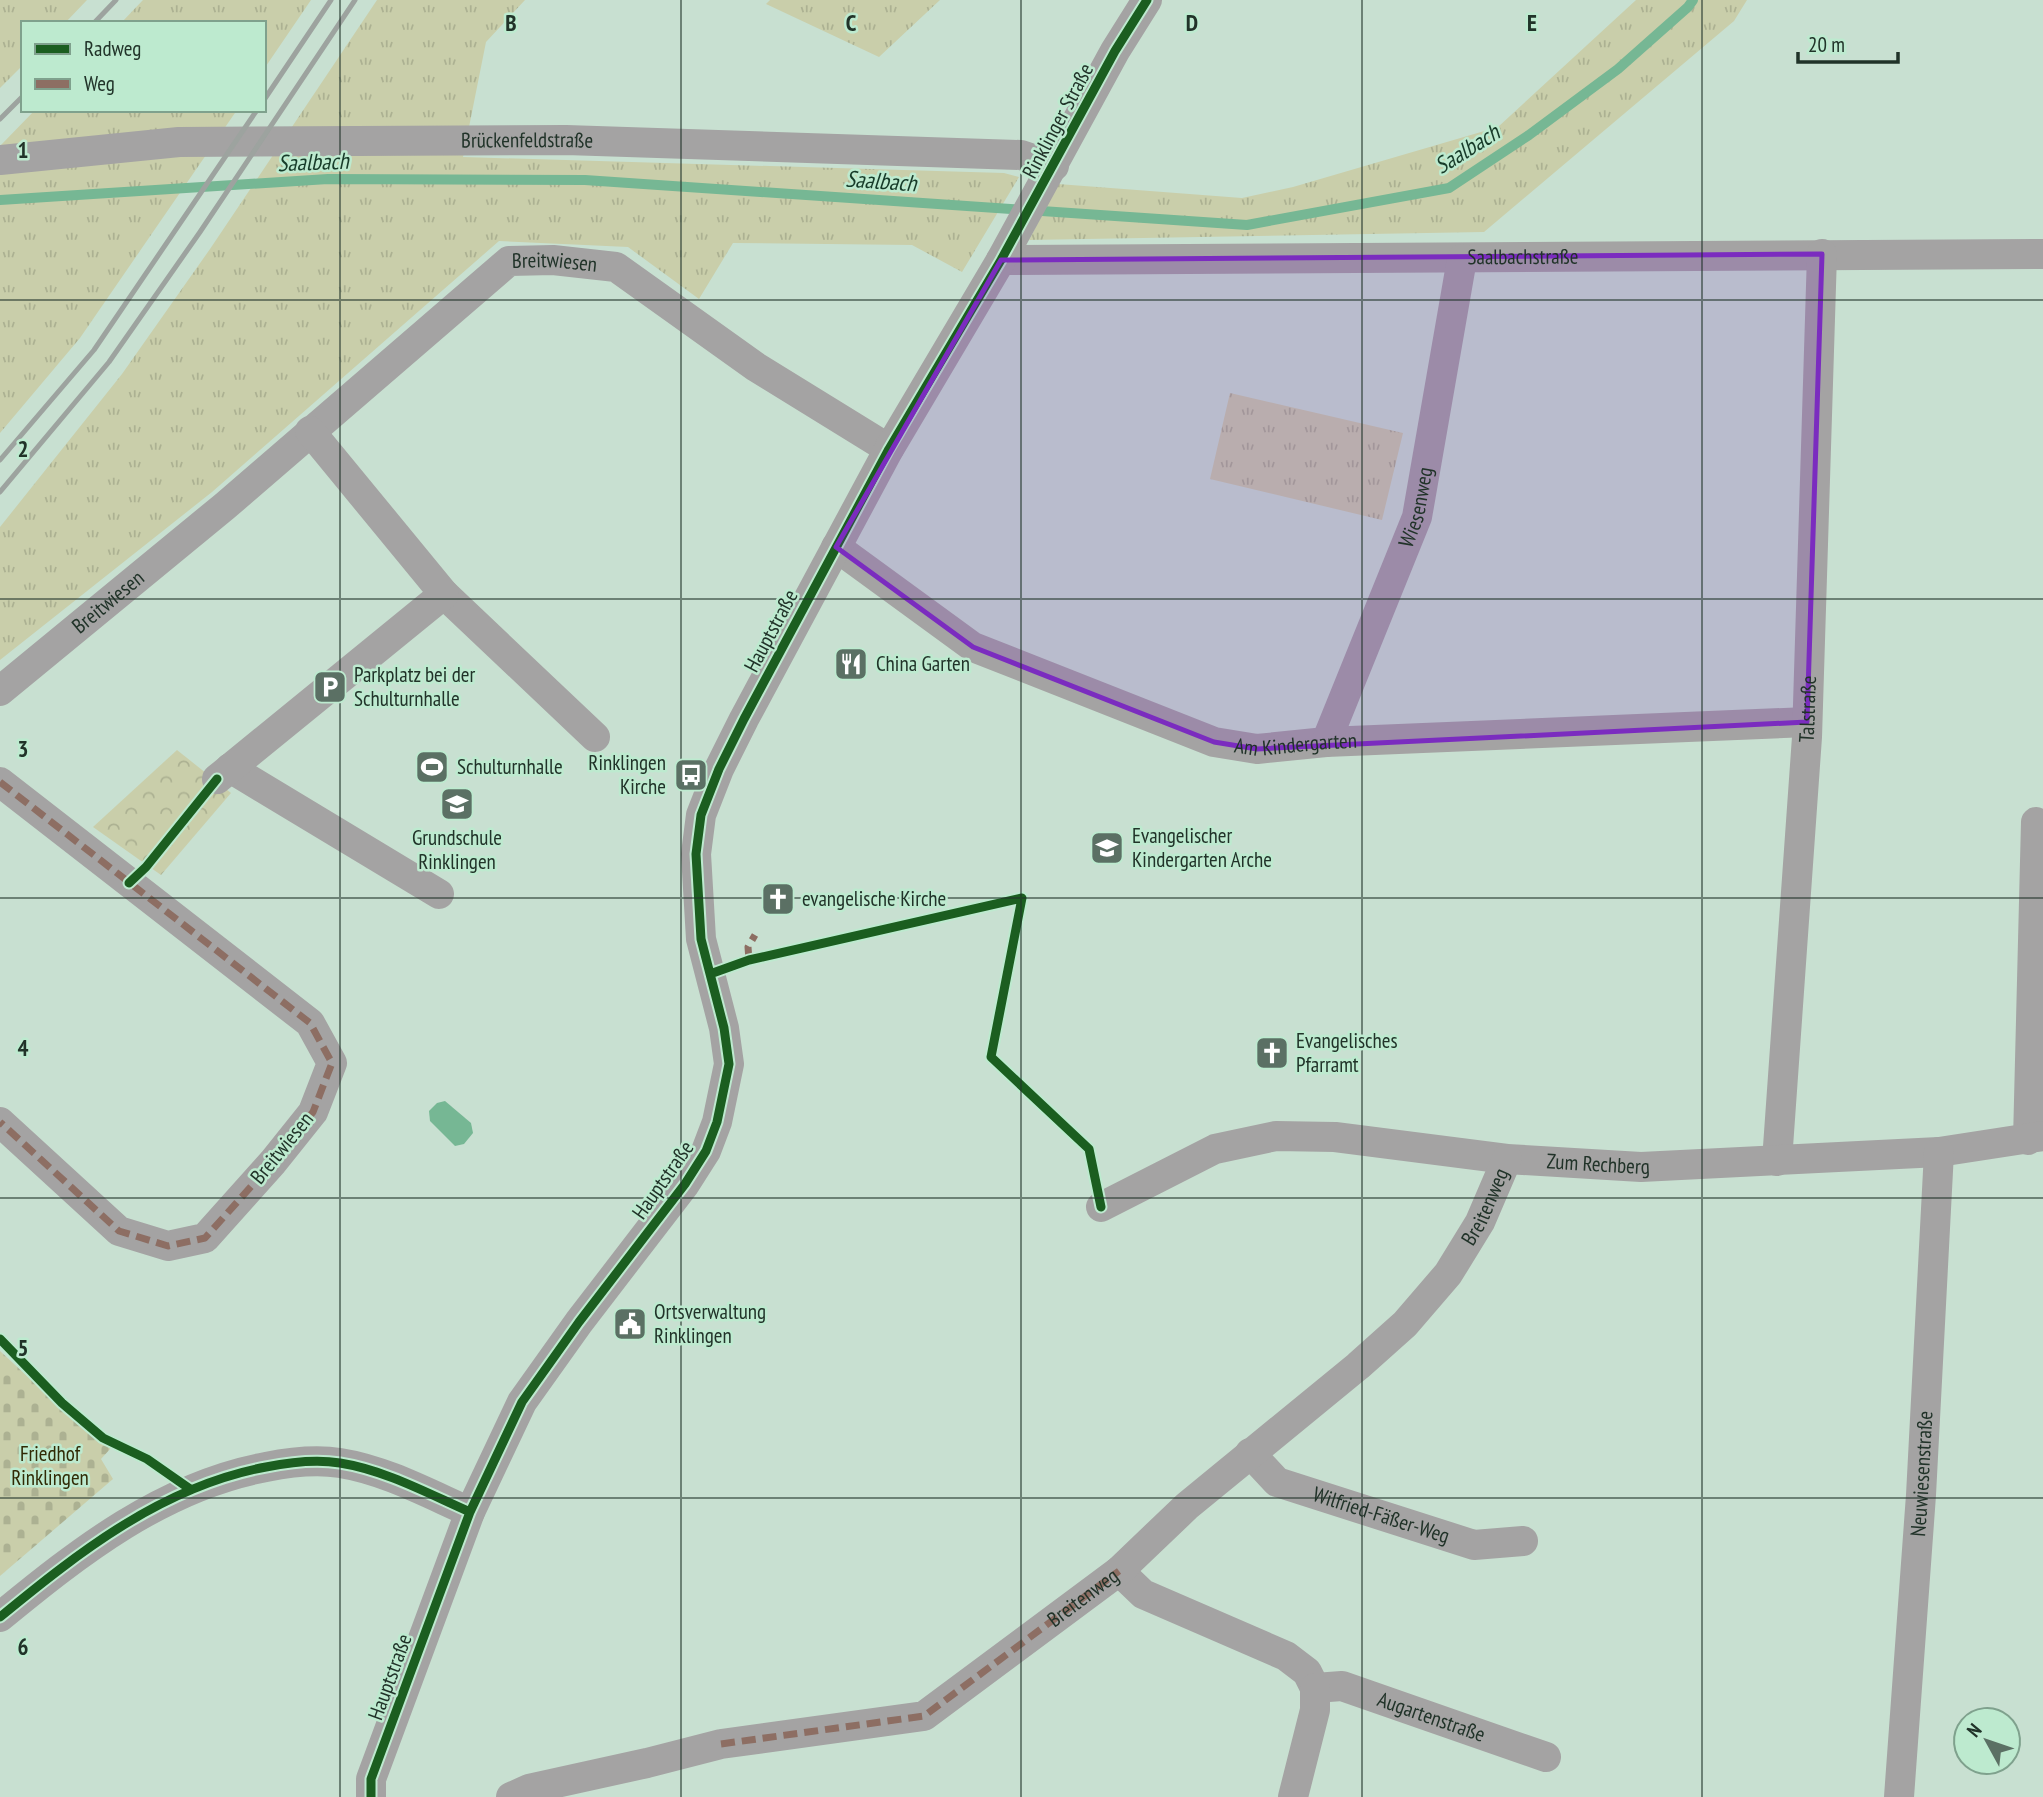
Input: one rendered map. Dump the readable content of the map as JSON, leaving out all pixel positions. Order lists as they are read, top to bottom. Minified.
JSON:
{"streets":{"street":["Rinklinger Straße","Brückenfeldstraße","Saalbachstraße","Breitwiesen","Wiesenweg","Hauptstraße","Talstraße","Am Kindergarten","Zum Rechberg","Breitenweg","Neuwiesenstraße","Wilfried-Fäßer-Weg","Augartenstraße"]},"crossings":[["Rinklinger Straße","Brückenfeldstraße"],["Rinklinger Straße","Saalbachstraße"],["Rinklinger Straße","Hauptstraße"],["Saalbachstraße","Wiesenweg"],["Saalbachstraße","Hauptstraße"],["Saalbachstraße","Talstraße"],["Breitwiesen","Hauptstraße"],["Wiesenweg","Am Kindergarten"],["Hauptstraße","Am Kindergarten"],["Talstraße","Am Kindergarten"],["Talstraße","Zum Rechberg"],["Zum Rechberg","Breitenweg"],["Zum Rechberg","Neuwiesenstraße"],["Breitenweg","Wilfried-Fäßer-Weg"]],"water":["Saalbach"],"parks":["Friedhof Rinklingen"],"places":{"restaurant":["China Garten"],"parking":["Parkplatz bei der Schulturnhalle"],"sports":["Schulturnhalle"],"bus stop":["Rinklingen Kirche"],"school or university":["Grundschule Rinklingen","Evangelischer Kindergarten Arche"],"church":["evangelische Kirche","Evangelisches Pfarramt"],"public building":["Ortsverwaltung Rinklingen"]},"legend":["Radweg","Weg"],"scale_bar":"20 m","north":"top left","grid":{"columns":["B","C","D","E"],"rows":["1","2","3","4","5","6"]}}
